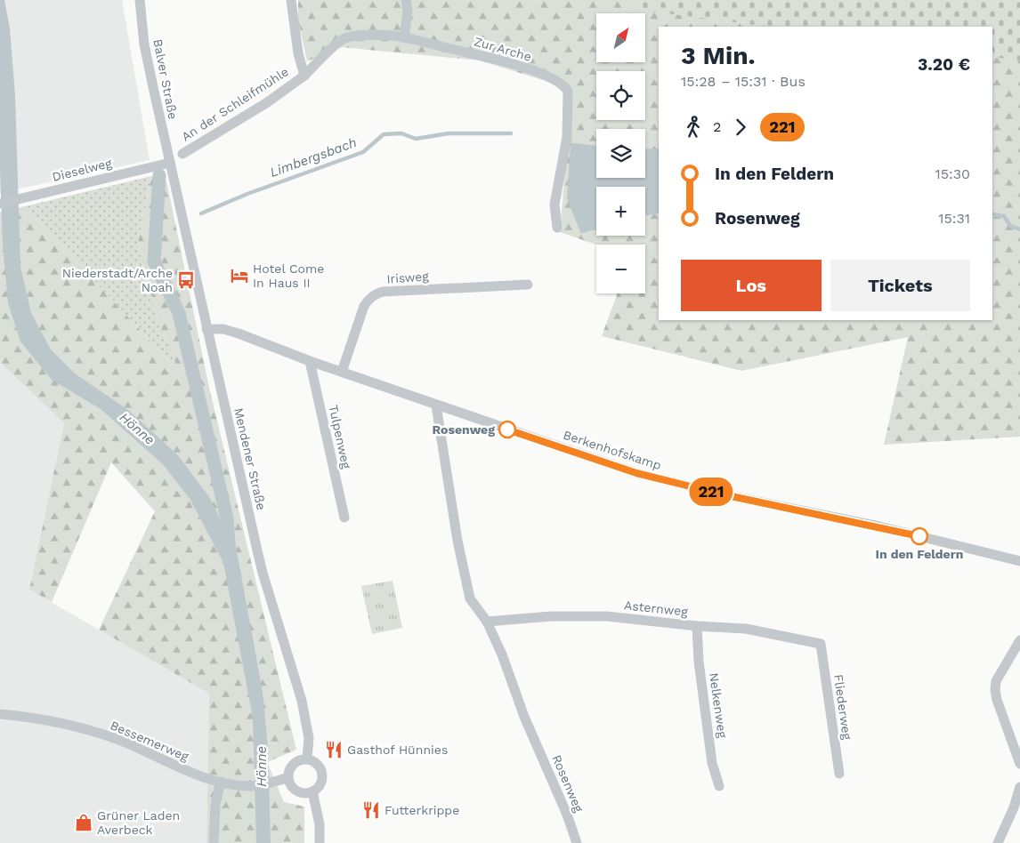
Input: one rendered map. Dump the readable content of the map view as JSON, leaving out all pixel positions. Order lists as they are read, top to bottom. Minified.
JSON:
{"streets":{"street":["Zur Arche","Balver Straße","An der Schleifmühle","Dieselweg","Irisweg","Tulpenweg","Berkenhofskamp","Mendener Straße","Asternweg","Nelkenweg","Fliederweg","Bessemerweg","Rosenweg"]},"crossings":[["Zur Arche","An der Schleifmühle"],["Balver Straße","Dieselweg"],["Balver Straße","Mendener Straße"],["Dieselweg","Mendener Straße"],["Irisweg","Berkenhofskamp"],["Tulpenweg","Berkenhofskamp"],["Berkenhofskamp","Mendener Straße"],["Berkenhofskamp","Rosenweg"],["Mendener Straße","Bessemerweg"],["Asternweg","Nelkenweg"],["Asternweg","Fliederweg"],["Asternweg","Rosenweg"]],"water":["Limbergsbach","Hönne"],"places":{"hotel":["Hotel Come In Haus II"],"bus stop":["Niederstadt/Arche Noah"],"other":["Rosenweg","In den Feldern"],"restaurant":["Gasthof Hünnies","Futterkrippe"],"shop":["Grüner Laden Averbeck"]},"lines":["bus line 221"],"north":"top right","page":{"on_map":"221","map_buttons":["+","−"],"heading":["3 Min.","15:28 – 15:31 · Bus","3.20 €"],"legs":["2","221"],"list":[{"name":"In den Feldern","value":"15:30"},{"name":"Rosenweg","value":"15:31"}],"buttons":["Los","Tickets"]}}
